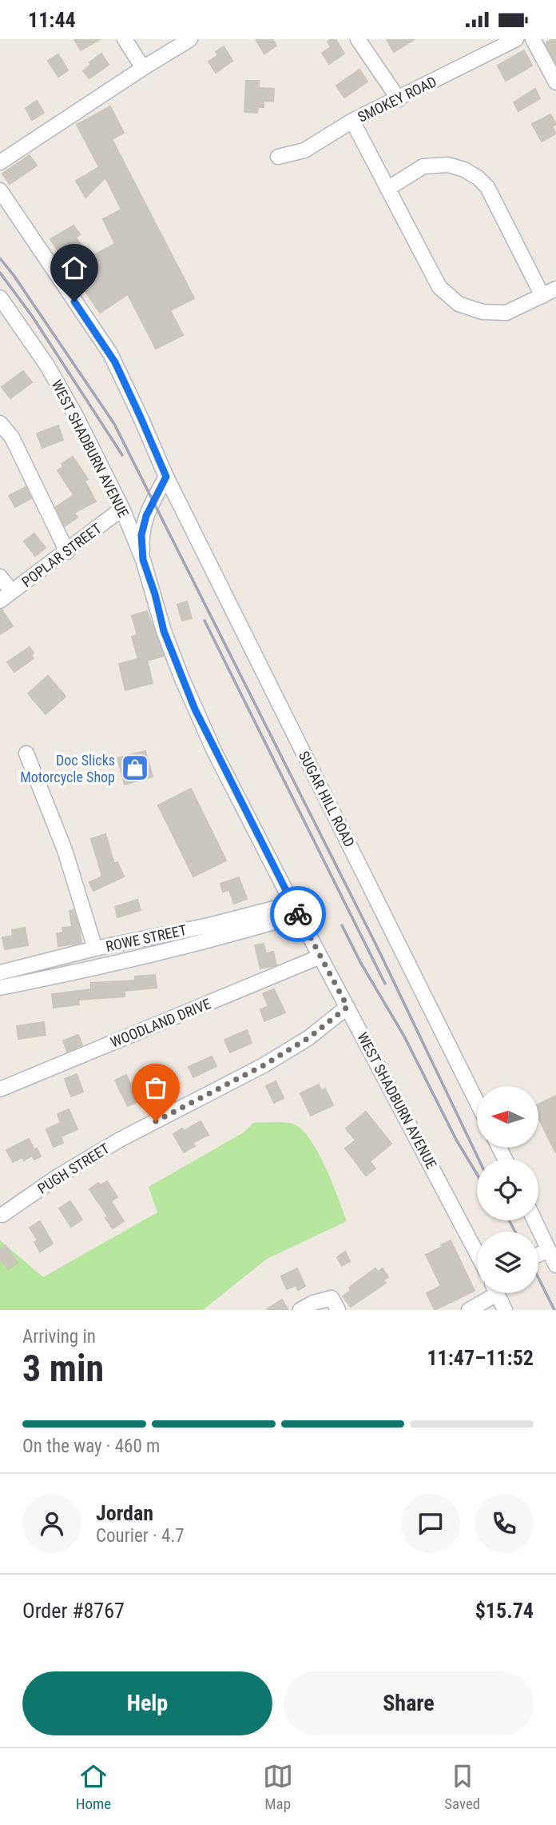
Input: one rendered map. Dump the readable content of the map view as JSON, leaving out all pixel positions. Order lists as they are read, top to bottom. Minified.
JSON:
{"streets":{"street":["SMOKEY ROAD","WEST SHADBURN AVENUE","POPLAR STREET","SUGAR HILL ROAD","ROWE STREET","WOODLAND DRIVE","PUGH STREET"]},"crossings":[["WEST SHADBURN AVENUE","POPLAR STREET"],["WEST SHADBURN AVENUE","ROWE STREET"],["WEST SHADBURN AVENUE","WOODLAND DRIVE"],["WEST SHADBURN AVENUE","PUGH STREET"]],"places":{"shop":["Doc Slicks Motorcycle Shop"]},"north":"left","page":{"status":"11:44","heading":["3 min","Arriving in","11:47–11:52"],"panel":["Jordan","Courier · 4.7","Order #8767","$15.74"],"bar":"On the way · 460 m","buttons":["Help","Share"],"tabs":["Home","Map","Saved"]}}
